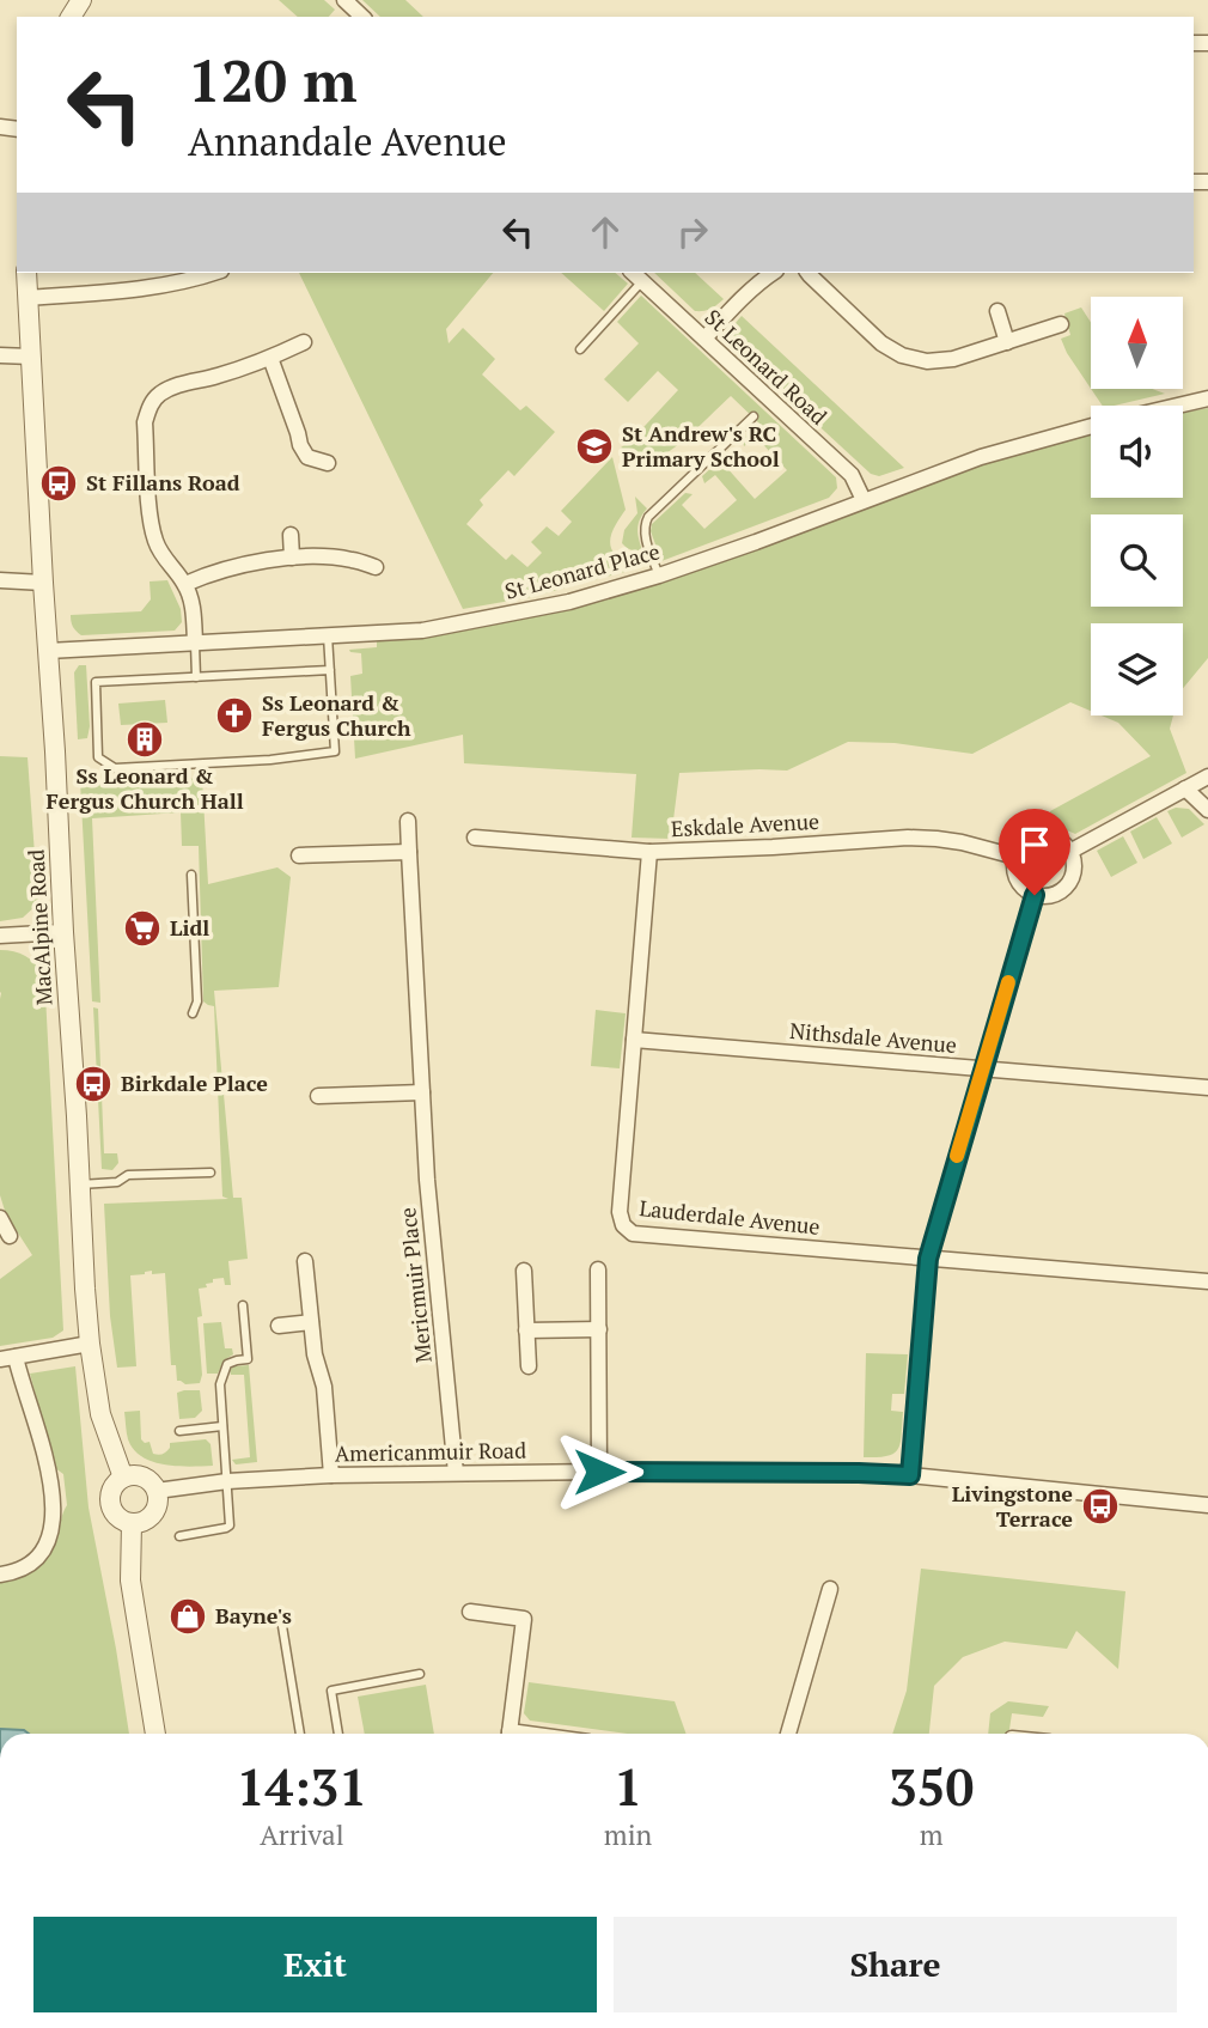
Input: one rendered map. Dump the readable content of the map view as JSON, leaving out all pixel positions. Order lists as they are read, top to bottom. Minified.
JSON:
{"streets":{"street":["St Leonard Road","St Leonard Place","Eskdale Avenue","MacAlpine Road","Nithsdale Avenue","Lauderdale Avenue","Mericmuir Place","Americanmuir Road"]},"crossings":[["St Leonard Road","St Leonard Place"],["St Leonard Place","MacAlpine Road"],["Eskdale Avenue","Lauderdale Avenue"],["MacAlpine Road","Americanmuir Road"],["Nithsdale Avenue","Lauderdale Avenue"],["Mericmuir Place","Americanmuir Road"]],"places":{"school or university":["St Andrew's RC Primary School"],"bus stop":["St Fillans Road","Birkdale Place","Livingstone Terrace"],"church":["Ss Leonard & Fergus Church"],"building":["Ss Leonard & Fergus Church Hall"],"supermarket":["Lidl"],"shop":["Bayne's"]},"north":"top","page":{"turn":["120 m","Annandale Avenue"],"eta":["14:31","Arrival","1","min","350","m"],"buttons":["Exit","Share"]}}
